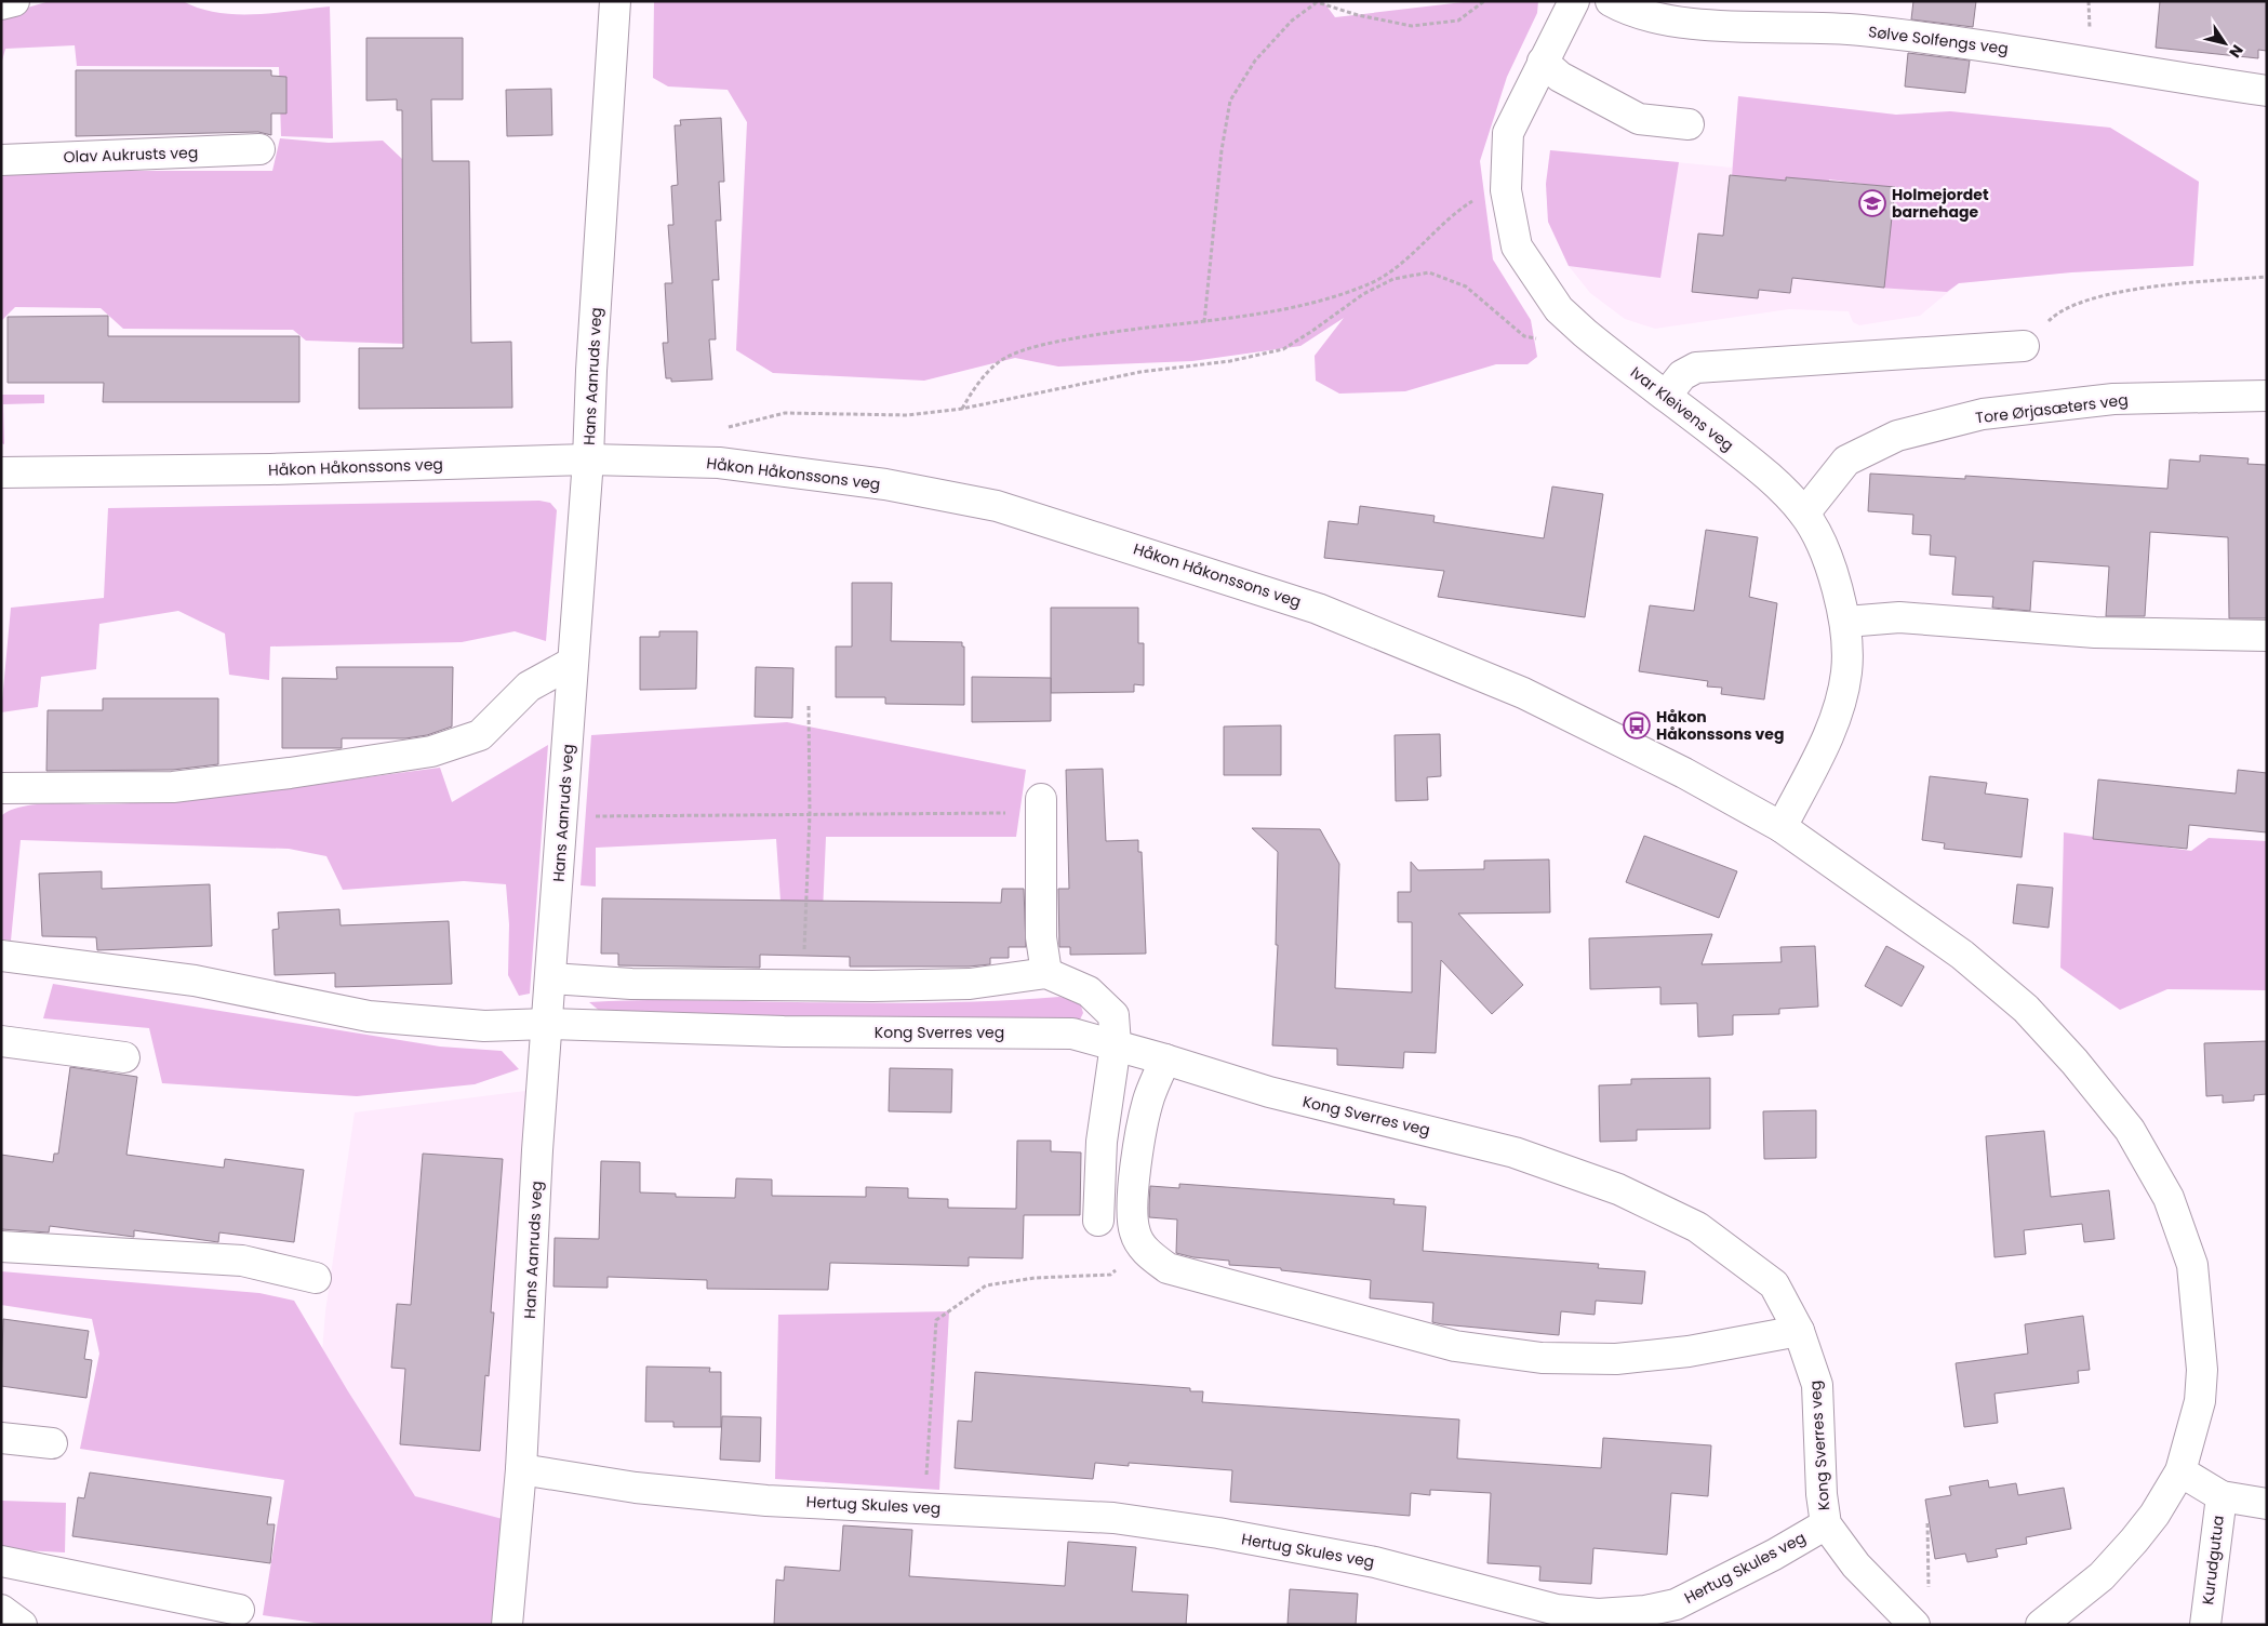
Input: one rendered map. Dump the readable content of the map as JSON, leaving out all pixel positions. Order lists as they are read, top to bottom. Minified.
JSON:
{"streets":{"street":["Sølve Solfengs veg","Olav Aukrusts veg","Hans Aanruds veg","Ivar Kleivens veg","Tore Ørjasæters veg","Håkon Håkonssons veg","Kong Sverres veg","Hertug Skules veg","Kurudgutua"]},"crossings":[["Hans Aanruds veg","Håkon Håkonssons veg"],["Hans Aanruds veg","Kong Sverres veg"],["Hans Aanruds veg","Hertug Skules veg"],["Ivar Kleivens veg","Tore Ørjasæters veg"],["Ivar Kleivens veg","Håkon Håkonssons veg"],["Kong Sverres veg","Hertug Skules veg"]],"places":{"school or university":["Holmejordet barnehage"],"bus stop":["Håkon Håkonssons veg"]},"north":"bottom right"}
